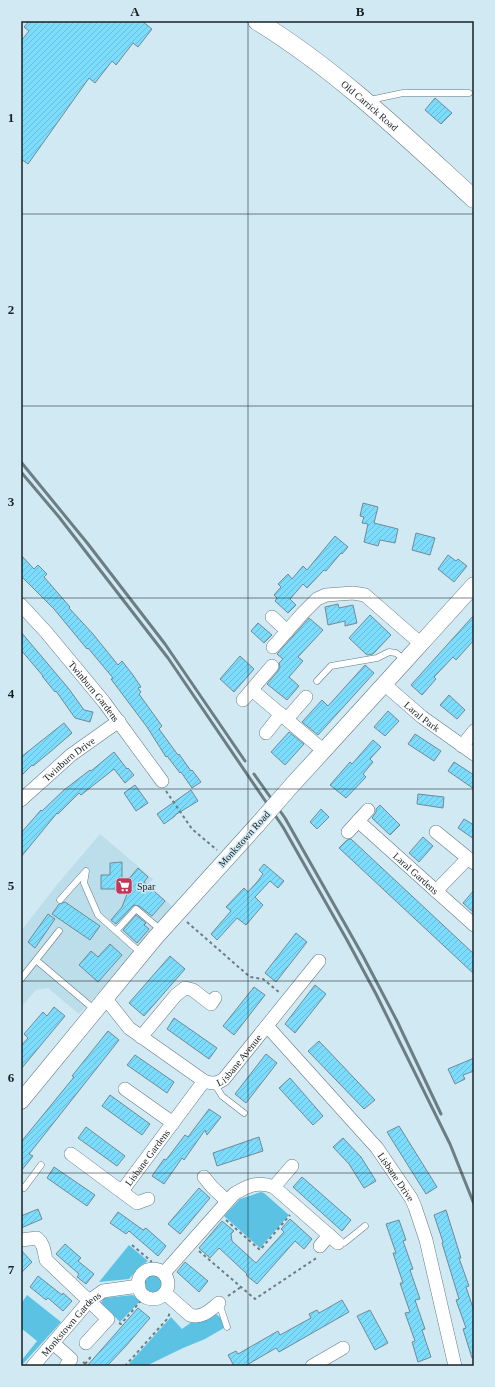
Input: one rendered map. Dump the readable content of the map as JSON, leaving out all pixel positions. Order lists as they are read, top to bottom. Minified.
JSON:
{"streets":{"main road":["Old Carrick Road"],"street":["Twinburn Gardens","Laral Park","Twinburn Drive","Monkstown Road","Laral Gardens","Lisbane Avenue","Lisbane Gardens","Lisbane Drive","Monkstown Gardens"]},"crossings":[["Twinburn Gardens","Twinburn Drive"],["Laral Park","Monkstown Road"],["Monkstown Road","Lisbane Avenue"],["Lisbane Avenue","Lisbane Gardens"],["Lisbane Avenue","Lisbane Drive"]],"places":{"supermarket":["Spar"]},"grid":{"columns":["A","B"],"rows":["1","2","3","4","5","6","7"]}}
